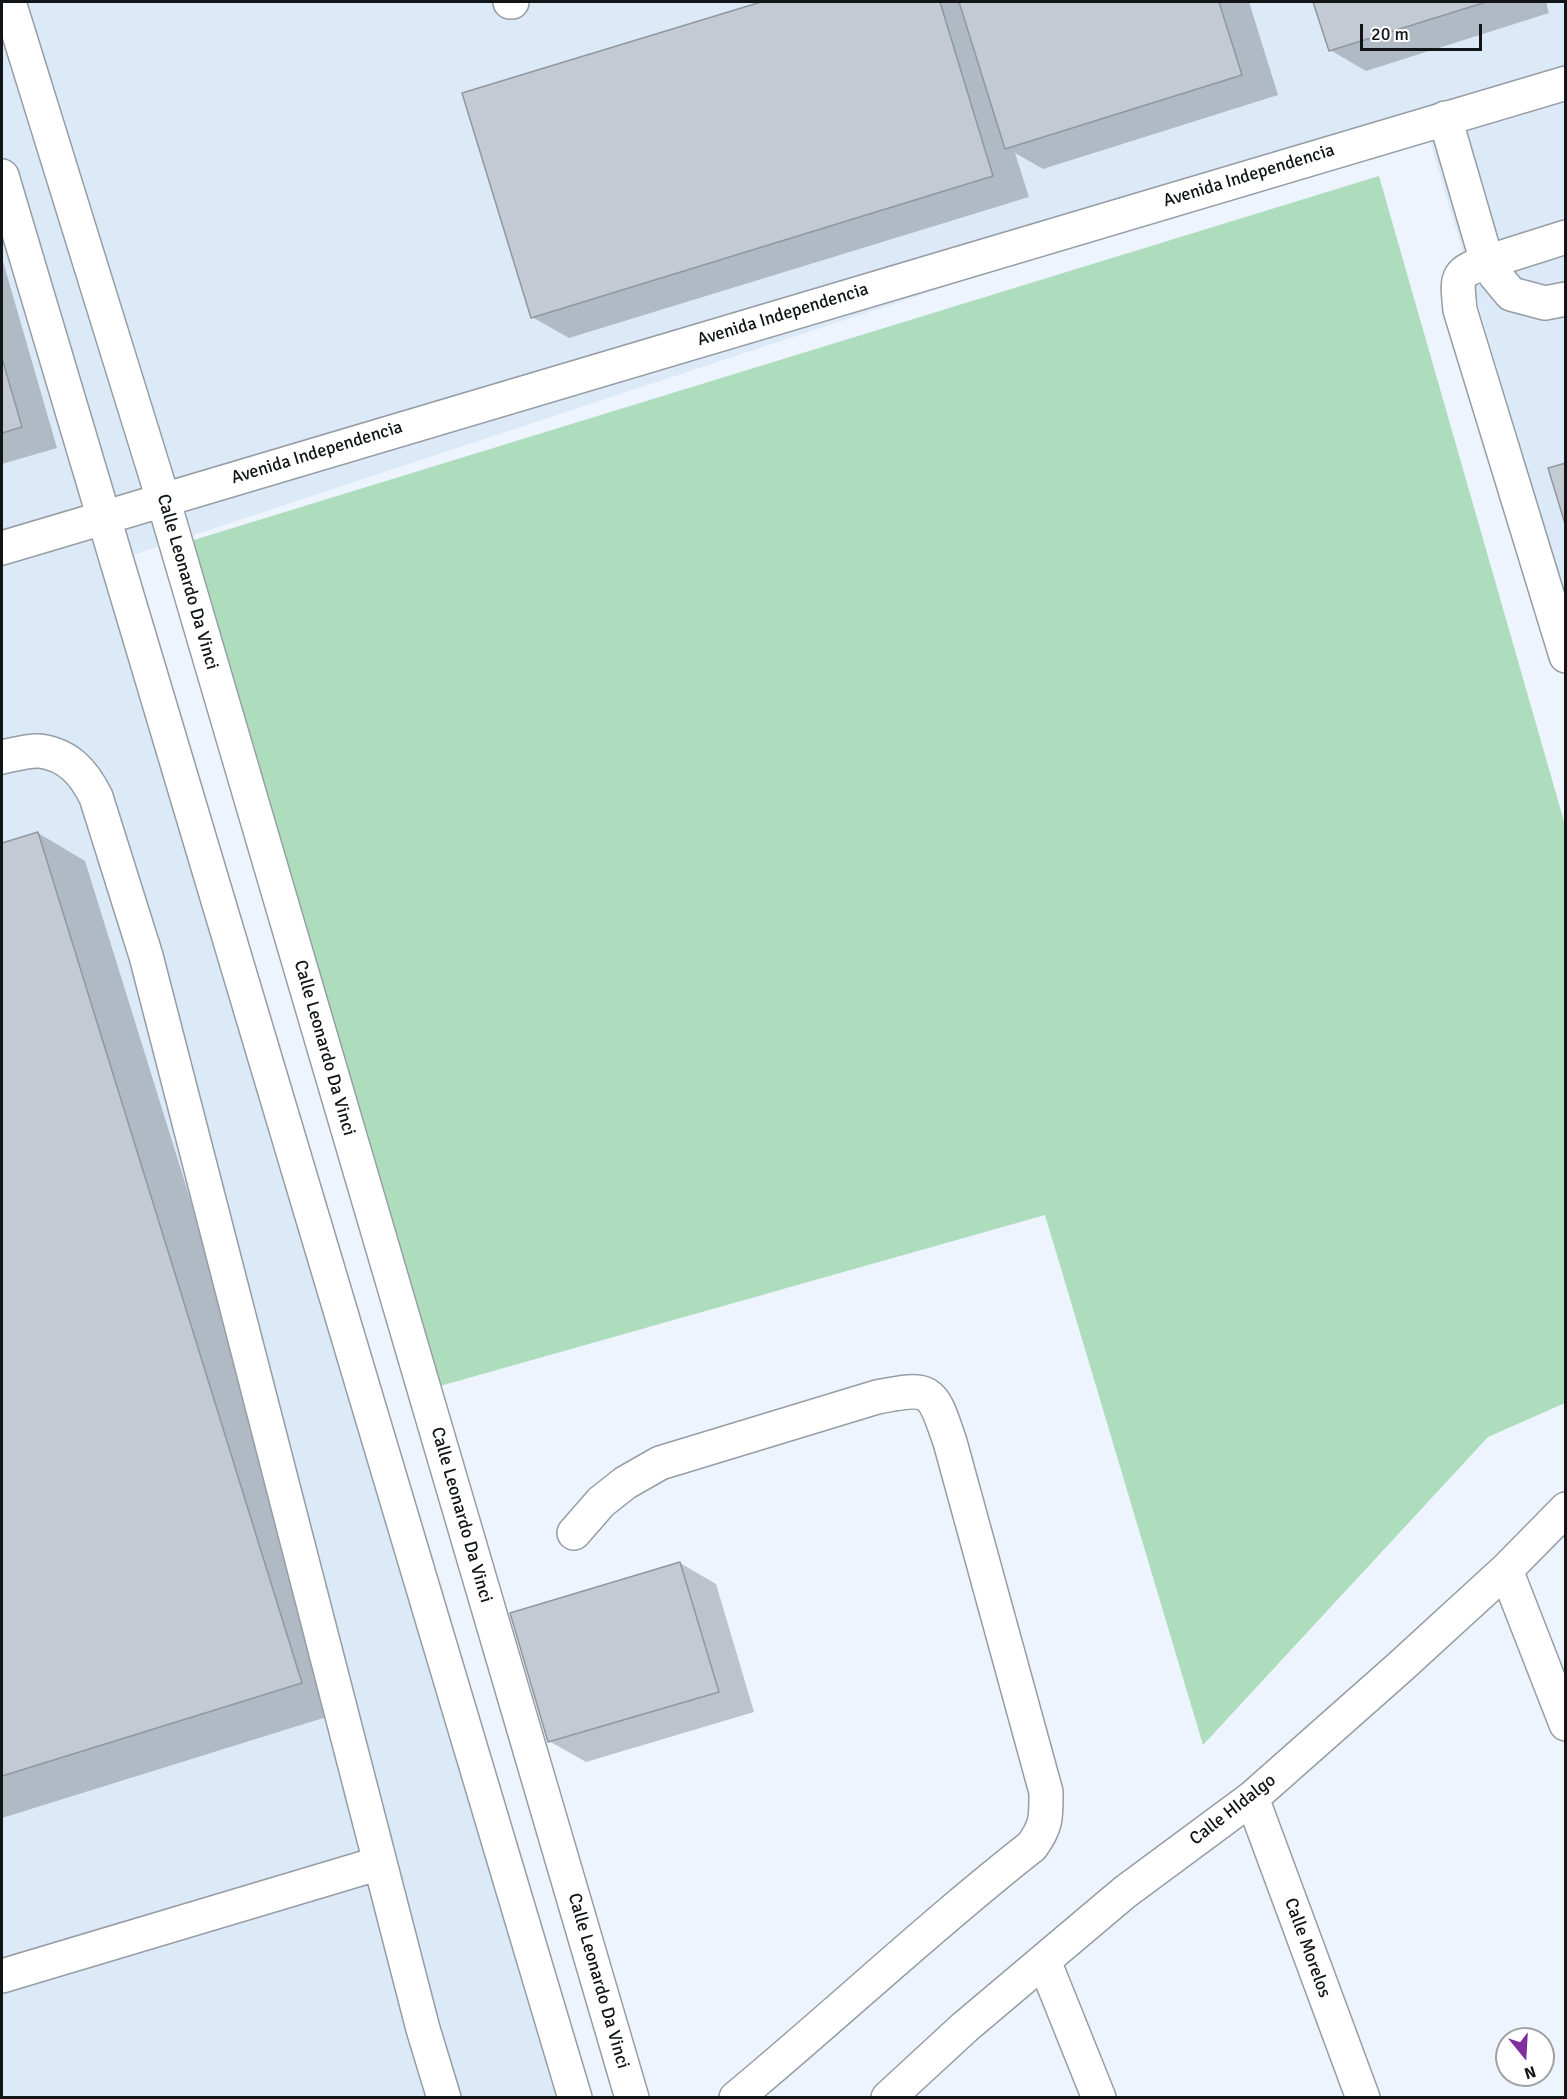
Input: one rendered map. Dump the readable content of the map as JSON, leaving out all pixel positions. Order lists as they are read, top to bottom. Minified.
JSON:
{"streets":{"main road":["Avenida Independencia","Calle Leonardo Da Vinci","Calle HIdalgo","Calle Morelos"]},"crossings":[["Avenida Independencia","Calle Leonardo Da Vinci"],["Calle HIdalgo","Calle Morelos"]],"scale_bar":"20 m","north":"bottom"}
